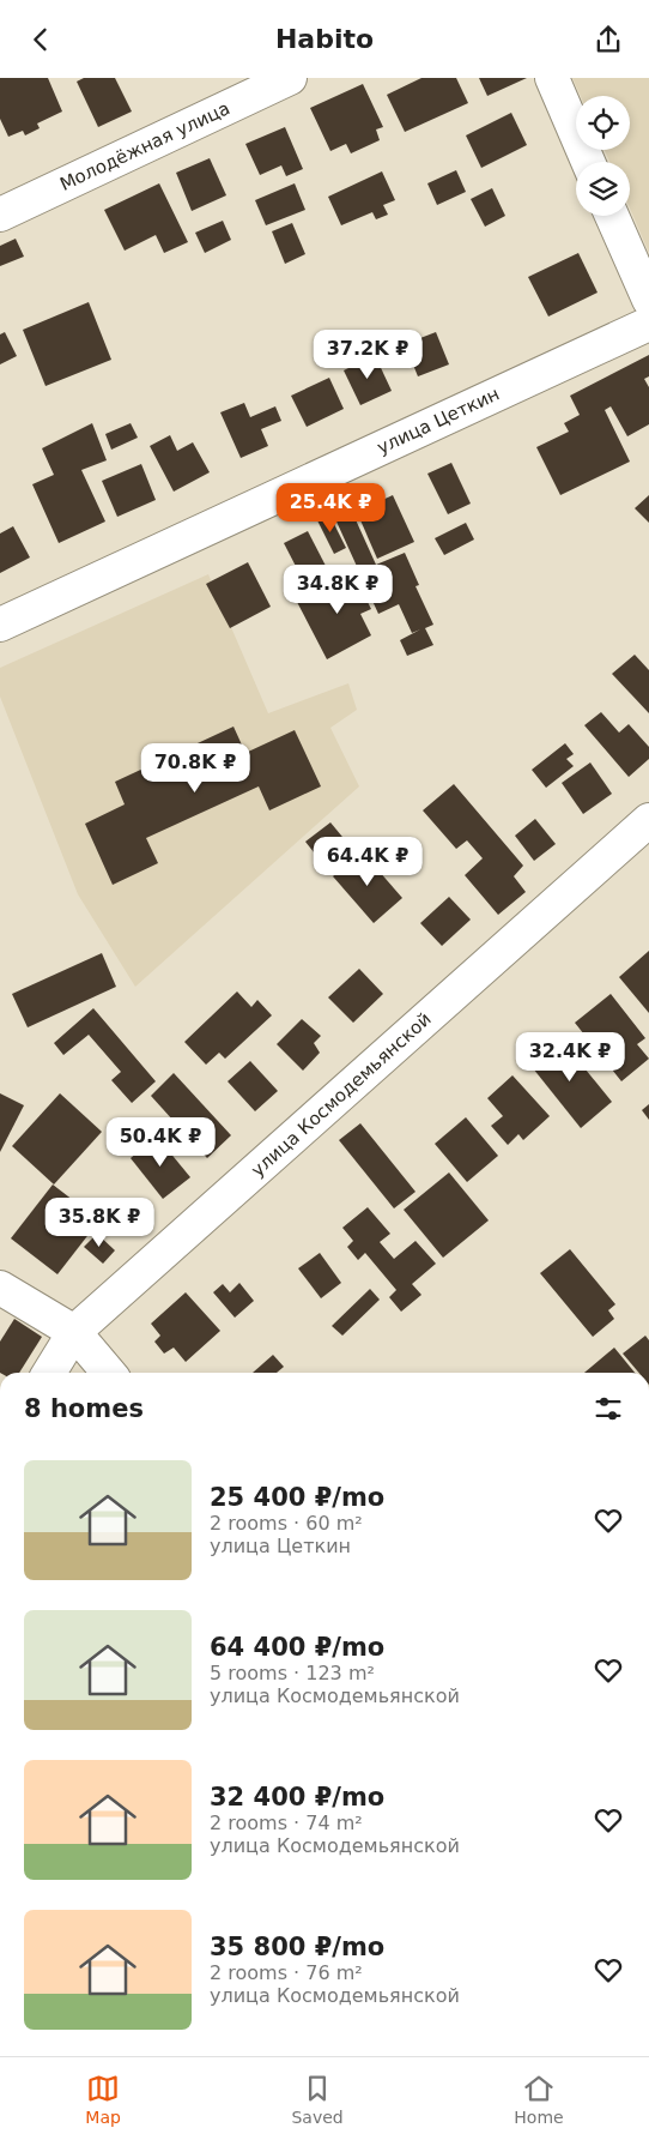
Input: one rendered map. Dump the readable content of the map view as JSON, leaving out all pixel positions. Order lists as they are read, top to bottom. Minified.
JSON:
{"streets":{"street":["Молодёжная улица","улица Цеткин","улица Космодемьянской"]},"page":{"header":"Habito","price":["37.2K ₽","25.4K ₽","34.8K ₽","70.8K ₽","64.4K ₽","32.4K ₽","50.4K ₽","35.8K ₽"],"heading":"8 homes","list":[{"name":"25 400 ₽/mo","note":"2 rooms · 60 m² · улица Цеткин"},{"name":"64 400 ₽/mo","note":"5 rooms · 123 m² · улица Космодемьянской"},{"name":"32 400 ₽/mo","note":"2 rooms · 74 m² · улица Космодемьянской"},{"name":"35 800 ₽/mo","note":"2 rooms · 76 m² · улица Космодемьянской"}],"tabs":["Map","Saved","Home"]}}
